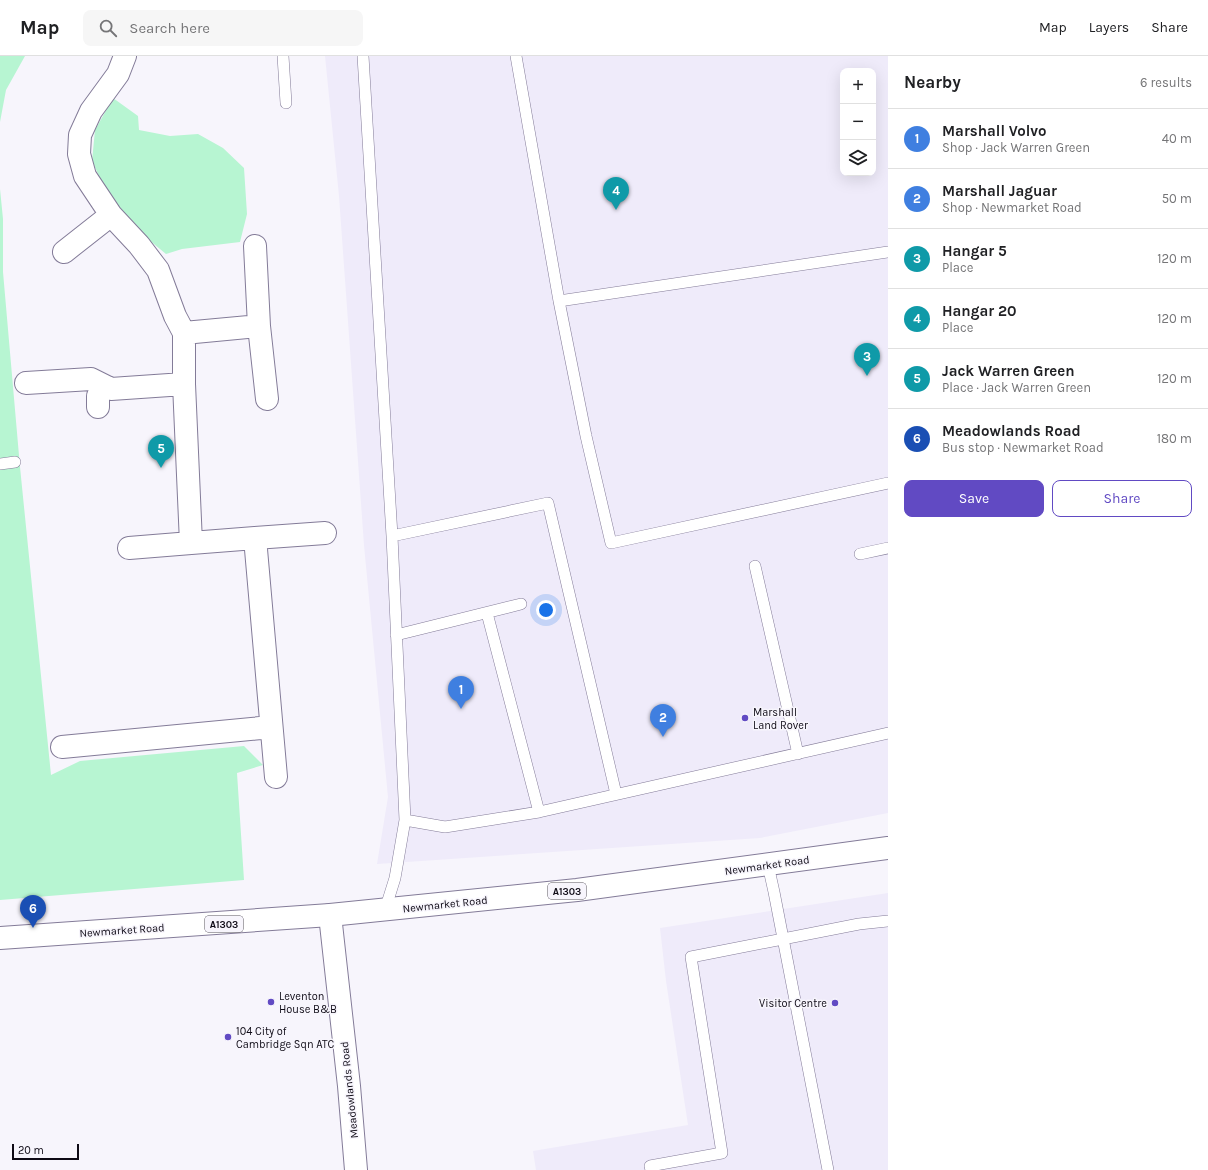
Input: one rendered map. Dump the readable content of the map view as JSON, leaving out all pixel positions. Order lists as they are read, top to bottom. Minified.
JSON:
{"streets":{"street":["Newmarket Road","A1303","Meadowlands Road"]},"crossings":[["Newmarket Road","Meadowlands Road"]],"places":["Marshall Land Rover","Leventon House B&B","Visitor Centre","104 City of Cambridge Sqn ATC"],"scale_bar":"20 m","page":{"header":"Map","search":"Search here","nav":["Map","Layers","Share"],"heading":["Nearby","6 results"],"map_buttons":["+","−"],"list":[{"mark":"1","name":"Marshall Volvo","note":"Shop · Jack Warren Green","value":"40 m"},{"mark":"2","name":"Marshall Jaguar","note":"Shop · Newmarket Road","value":"50 m"},{"mark":"3","name":"Hangar 5","note":"Place","value":"120 m"},{"mark":"4","name":"Hangar 20","note":"Place","value":"120 m"},{"mark":"5","name":"Jack Warren Green","note":"Place · Jack Warren Green","value":"120 m"},{"mark":"6","name":"Meadowlands Road","note":"Bus stop · Newmarket Road","value":"180 m"}],"pins":["4","3","5","1","2","6"],"buttons":["Save","Share"],"scale":"20 m"}}
